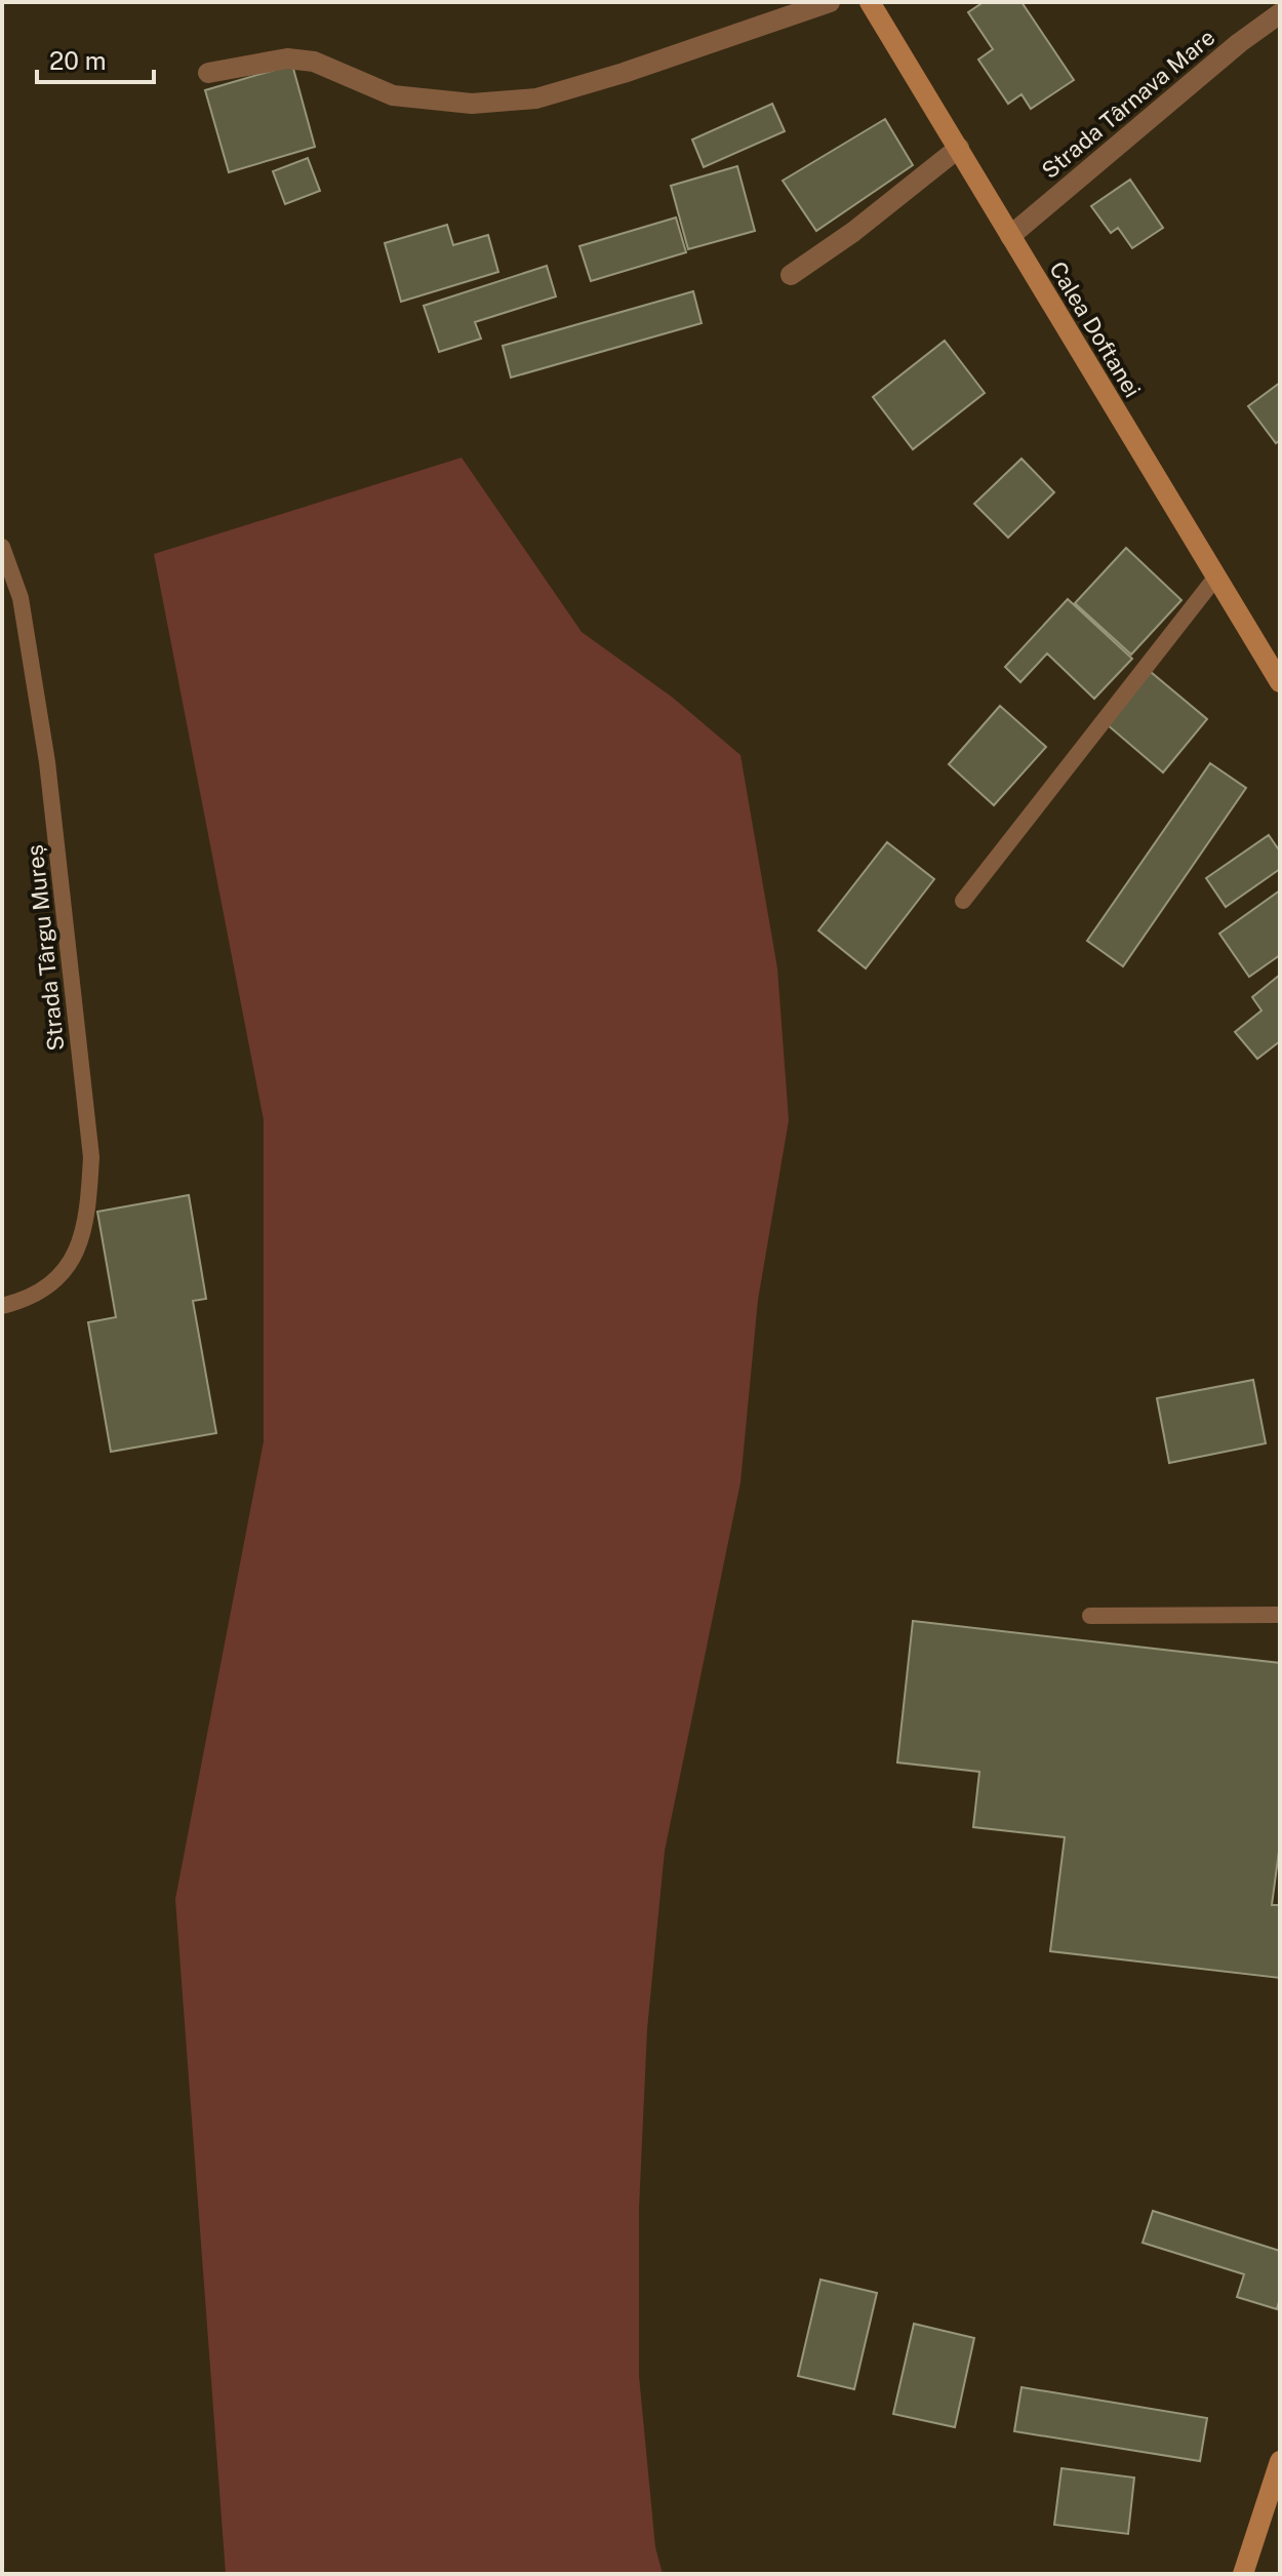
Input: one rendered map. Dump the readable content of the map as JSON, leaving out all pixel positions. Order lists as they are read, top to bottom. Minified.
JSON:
{"streets":{"main road":["Calea Doftanei"],"street":["Strada Târnava Mare"],"lane":["Strada Târgu Mureș"]},"crossings":[["Strada Târnava Mare","Calea Doftanei"]],"scale_bar":"20 m"}
